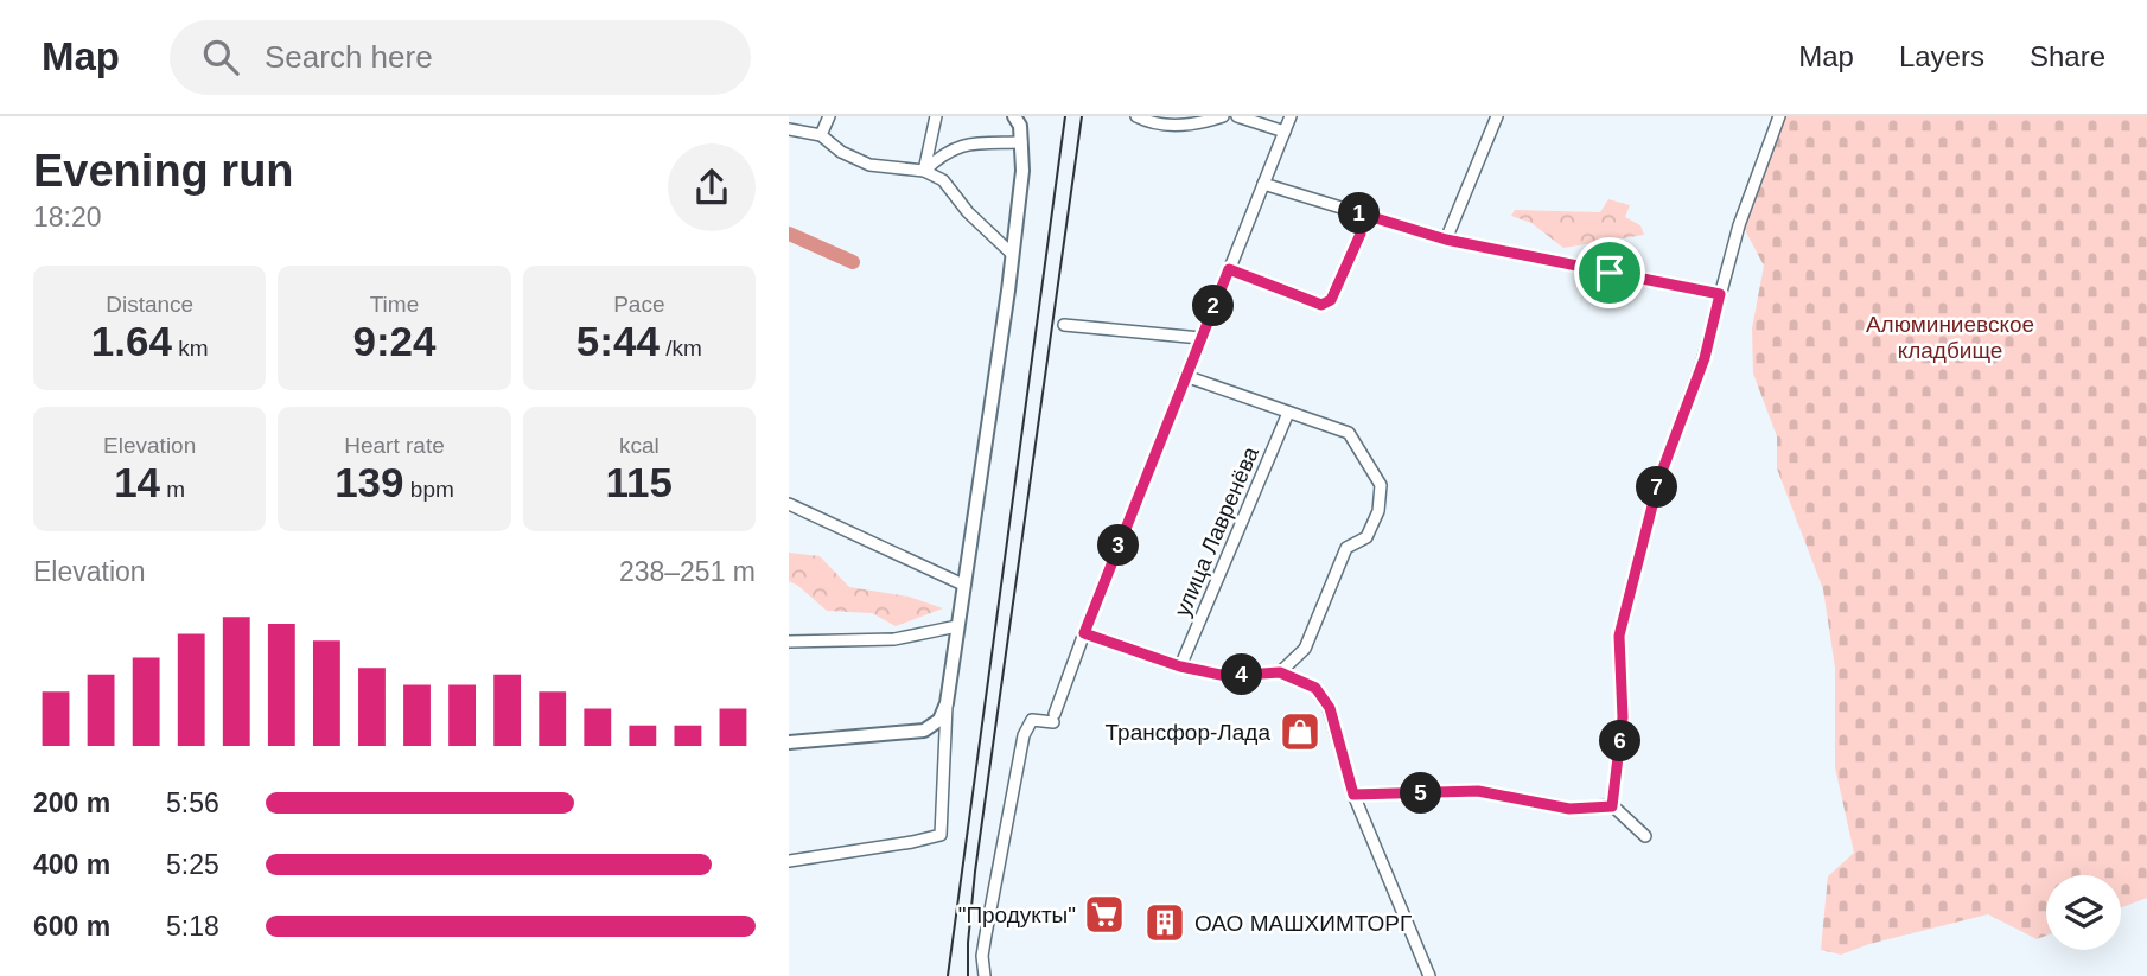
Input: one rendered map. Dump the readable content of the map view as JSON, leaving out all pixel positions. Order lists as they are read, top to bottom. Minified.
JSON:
{"streets":{"street":["улица Лавренёва"]},"parks":["Алюминиевское кладбище"],"places":{"shop":["Трансфор-Лада"],"supermarket":["\"Продукты\""],"building":["ОАО МАШХИМТОРГ"]},"page":{"header":"Map","search":"Search here","nav":["Map","Layers","Share"],"heading":["Evening run","18:20"],"pins":["1","2","7","3","4","6","5"],"stats":[["Distance","1.64 km"],["Time","9:24"],["Pace","5:44 /km"],["Elevation","14 m"],["Heart rate","139 bpm"],["kcal","115"]],"chart":["Elevation","238–251 m"],"list":[{"name":"200 m","note":"5:56"},{"name":"400 m","note":"5:25"},{"name":"600 m","note":"5:18"}]}}
